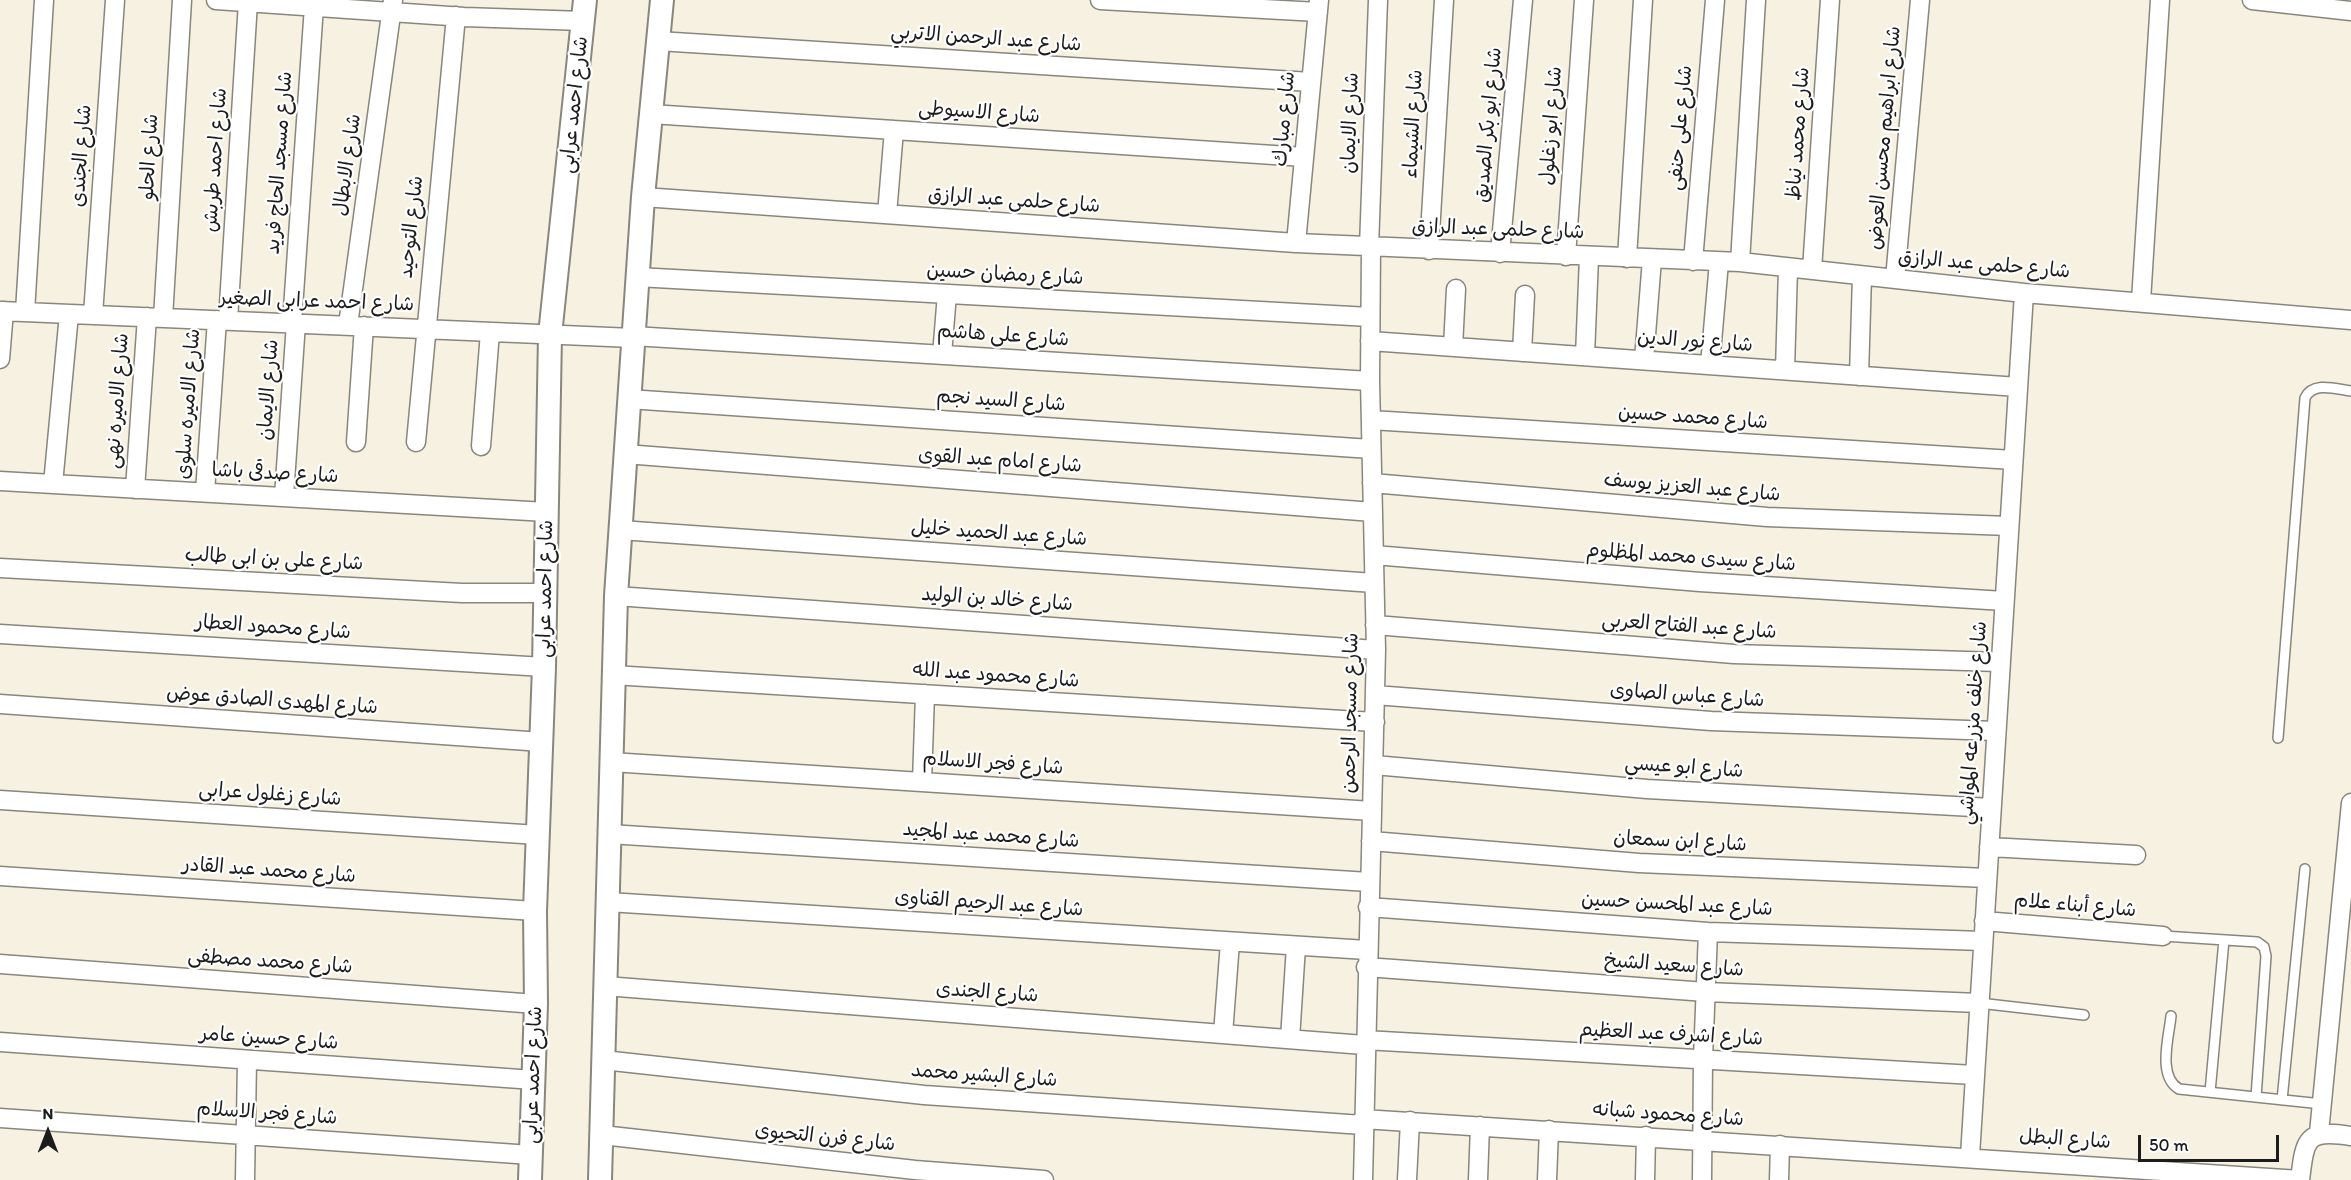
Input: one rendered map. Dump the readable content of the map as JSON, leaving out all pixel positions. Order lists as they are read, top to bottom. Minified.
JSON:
{"streets":{"street":["شارع عبد الرحمن الاتربي","شارع احمد عرابى","شارع الاسيوطى","شارع مبارك","شارع الايمان","شارع الشيماء","شارع ابو بكر الصديق","شارع ابو زغلول","شارع على حنفى","شارع محمد نياظ","شارع ابراهيم محسن العوض","شارع الجندى","شارع الحلو","شارع احمد طربش","شارع مسجد الحاج فريد","شارع الابطال","شارع حلمى عبد الرازق","شارع التوحيد","شارع رمضان حسين","شارع احمد عرابى الصغير","شارع على هاشم","شارع نور الدين","شارع الاميره نهى","شارع السيد نجم","شارع الاميره سلوى","شارع محمد حسين","شارع امام عبد القوى","شارع صدقى باشا","شارع عبد العزيز يوسف","شارع عبد الحميد خليل","شارع سيدى محمد المظلوم","شارع على بن ابى طالب","شارع خالد بن الوليد","شارع عبد الفتاح العربى","شارع محمود العطار","شارع محمود عبد الله","شارع عباس الصاوى","شارع المهدى الصادق عوض","شارع مسجد الرحمن","شارع خلف مزرعه المواشي","شارع فجر الاسلام","شارع ابو عيسي","شارع زغلول عرابى","شارع محمد عبد المجيد","شارع ابن سمعان","شارع محمد عبد القادر","شارع عبد الرحيم القناوى","شارع عبد المحسن حسين","شارع أبناء علام","شارع محمد مصطفى","شارع سعيد الشيخ","شارع اشرف عبد العظيم","شارع حسين عامر","شارع البشير محمد","شارع محمود شبانه","شارع فرن التحيوى","شارع البطل"]},"crossings":[["شارع عبد الرحمن الاتربي","شارع مبارك"],["شارع احمد عرابى","شارع احمد عرابى الصغير"],["شارع احمد عرابى","شارع صدقى باشا"],["شارع احمد عرابى","شارع على بن ابى طالب"],["شارع احمد عرابى","شارع محمود العطار"],["شارع احمد عرابى","شارع المهدى الصادق عوض"],["شارع احمد عرابى","شارع فجر الاسلام"],["شارع احمد عرابى","شارع زغلول عرابى"],["شارع احمد عرابى","شارع محمد عبد القادر"],["شارع احمد عرابى","شارع محمد مصطفى"],["شارع احمد عرابى","شارع حسين عامر"],["شارع الاسيوطى","شارع مبارك"],["شارع مبارك","شارع حلمى عبد الرازق"],["شارع الايمان","شارع مسجد الحاج فريد"],["شارع الايمان","شارع حلمى عبد الرازق"],["شارع الايمان","شارع احمد عرابى الصغير"],["شارع الايمان","شارع صدقى باشا"],["شارع الايمان","شارع مسجد الرحمن"],["شارع الشيماء","شارع حلمى عبد الرازق"],["شارع ابو بكر الصديق","شارع حلمى عبد الرازق"],["شارع ابو زغلول","شارع حلمى عبد الرازق"],["شارع على حنفى","شارع حلمى عبد الرازق"],["شارع محمد نياظ","شارع حلمى عبد الرازق"],["شارع ابراهيم محسن العوض","شارع حلمى عبد الرازق"],["شارع الجندى","شارع احمد عرابى الصغير"],["شارع الجندى","شارع مسجد الرحمن"],["شارع الجندى","شارع اشرف عبد العظيم"],["شارع الحلو","شارع احمد عرابى الصغير"],["شارع الحلو","شارع الاميره نهى"],["شارع احمد طربش","شارع احمد عرابى الصغير"],["شارع احمد طربش","شارع الاميره سلوى"],["شارع مسجد الحاج فريد","شارع احمد عرابى الصغير"],["شارع الابطال","شارع احمد عرابى الصغير"],["شارع حلمى عبد الرازق","شارع مسجد الرحمن"],["شارع حلمى عبد الرازق","شارع خلف مزرعه المواشي"],["شارع التوحيد","شارع احمد عرابى الصغير"],["شارع رمضان حسين","شارع مسجد الرحمن"],["شارع احمد عرابى الصغير","شارع على هاشم"],["شارع احمد عرابى الصغير","شارع الاميره نهى"],["شارع احمد عرابى الصغير","شارع الاميره سلوى"],["شارع على هاشم","شارع مسجد الرحمن"],["شارع نور الدين","شارع مسجد الرحمن"],["شارع نور الدين","شارع خلف مزرعه المواشي"],["شارع الاميره نهى","شارع صدقى باشا"],["شارع السيد نجم","شارع مسجد الرحمن"],["شارع الاميره سلوى","شارع صدقى باشا"],["شارع محمد حسين","شارع مسجد الرحمن"],["شارع محمد حسين","شارع خلف مزرعه المواشي"],["شارع امام عبد القوى","شارع مسجد الرحمن"],["شارع عبد العزيز يوسف","شارع مسجد الرحمن"],["شارع عبد العزيز يوسف","شارع خلف مزرعه المواشي"],["شارع عبد الحميد خليل","شارع مسجد الرحمن"],["شارع سيدى محمد المظلوم","شارع مسجد الرحمن"],["شارع سيدى محمد المظلوم","شارع خلف مزرعه المواشي"],["شارع خالد بن الوليد","شارع مسجد الرحمن"],["شارع عبد الفتاح العربى","شارع مسجد الرحمن"],["شارع عبد الفتاح العربى","شارع خلف مزرعه المواشي"],["شارع محمود عبد الله","شارع مسجد الرحمن"],["شارع عباس الصاوى","شارع مسجد الرحمن"],["شارع عباس الصاوى","شارع خلف مزرعه المواشي"],["شارع مسجد الرحمن","شارع فجر الاسلام"],["شارع مسجد الرحمن","شارع ابو عيسي"],["شارع مسجد الرحمن","شارع محمد عبد المجيد"],["شارع مسجد الرحمن","شارع ابن سمعان"],["شارع مسجد الرحمن","شارع عبد الرحيم القناوى"],["شارع مسجد الرحمن","شارع عبد المحسن حسين"],["شارع مسجد الرحمن","شارع سعيد الشيخ"],["شارع مسجد الرحمن","شارع اشرف عبد العظيم"],["شارع مسجد الرحمن","شارع البشير محمد"],["شارع مسجد الرحمن","شارع محمود شبانه"],["شارع خلف مزرعه المواشي","شارع ابو عيسي"],["شارع خلف مزرعه المواشي","شارع ابن سمعان"],["شارع خلف مزرعه المواشي","شارع عبد المحسن حسين"],["شارع خلف مزرعه المواشي","شارع أبناء علام"],["شارع خلف مزرعه المواشي","شارع سعيد الشيخ"],["شارع خلف مزرعه المواشي","شارع اشرف عبد العظيم"],["شارع خلف مزرعه المواشي","شارع محمود شبانه"],["شارع خلف مزرعه المواشي","شارع البطل"],["شارع عبد الرحيم القناوى","شارع سعيد الشيخ"],["شارع البشير محمد","شارع محمود شبانه"],["شارع محمود شبانه","شارع البطل"]],"scale_bar":"50 m","north":"top"}
